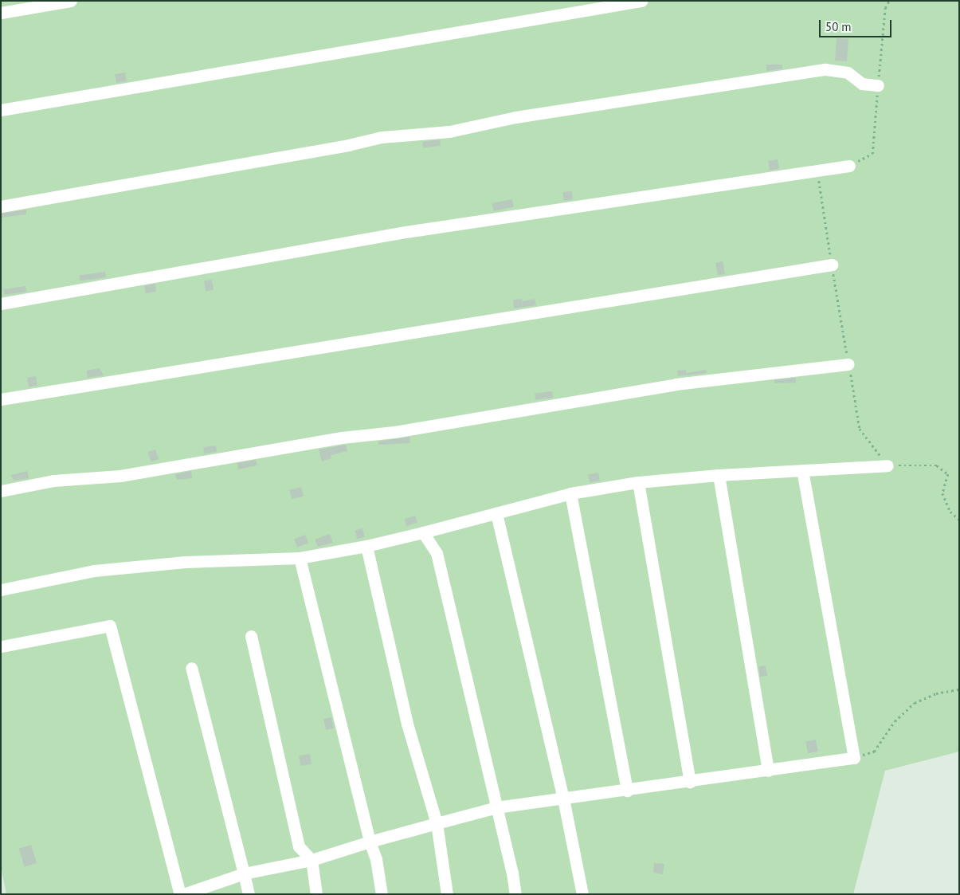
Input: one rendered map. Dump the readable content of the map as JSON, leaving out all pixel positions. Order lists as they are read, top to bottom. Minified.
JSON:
{"scale_bar":"50 m"}
